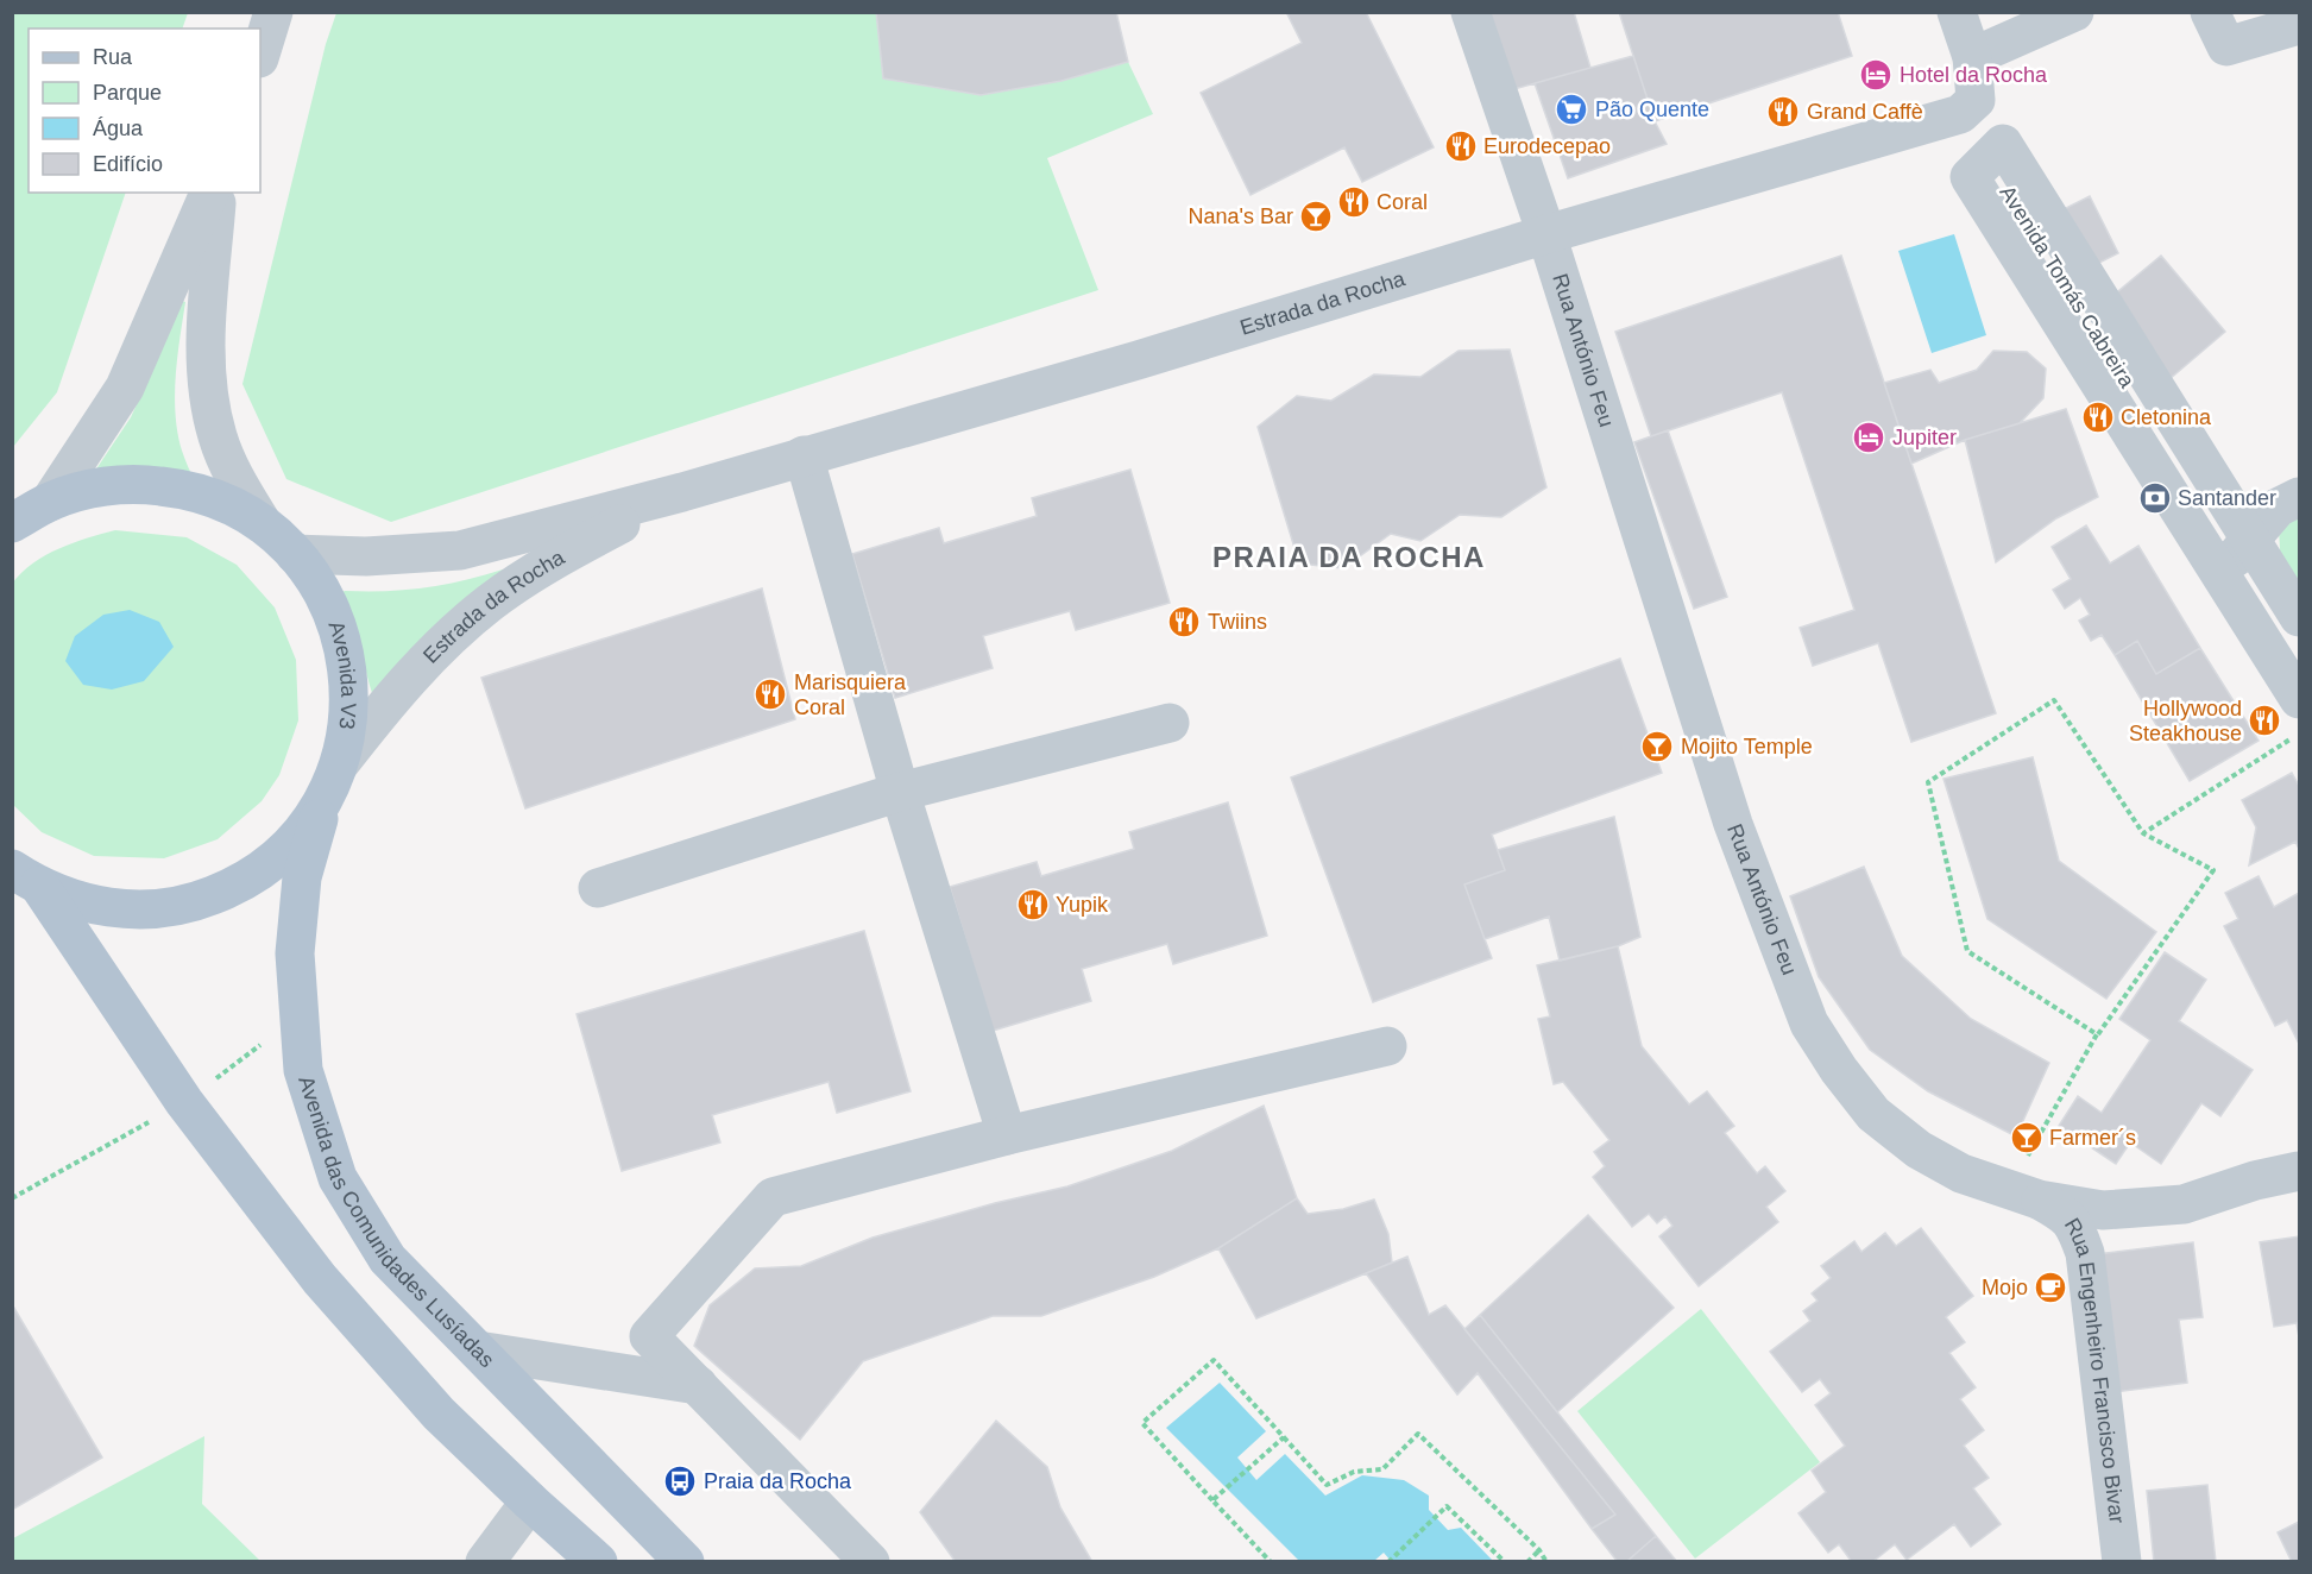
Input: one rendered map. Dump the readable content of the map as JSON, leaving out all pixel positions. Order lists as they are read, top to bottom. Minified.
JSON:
{"streets":{"main road":["Avenida V3","Avenida das Comunidades Lusíadas"],"street":["Avenida Tomás Cabreira","Estrada da Rocha","Rua António Feu","Rua Engenheiro Francisco Bivar"]},"crossings":[["Avenida Tomás Cabreira","Estrada da Rocha"],["Estrada da Rocha","Rua António Feu"],["Estrada da Rocha","Avenida V3"],["Rua António Feu","Rua Engenheiro Francisco Bivar"],["Avenida V3","Avenida das Comunidades Lusíadas"]],"districts":["PRAIA DA ROCHA"],"places":{"hotel":["Hotel da Rocha","Jupiter"],"supermarket":["Pão Quente"],"restaurant":["Grand Caffè","Eurodecepao","Coral","Cletonina","Twiins","Marisquiera Coral","Hollywood Steakhouse","Yupik"],"bar":["Nana's Bar","Mojito Temple","Farmer´s"],"bank":["Santander"],"cafe":["Mojo"],"bus stop":["Praia da Rocha"]},"legend":["Rua","Parque","Água","Edifício"]}
